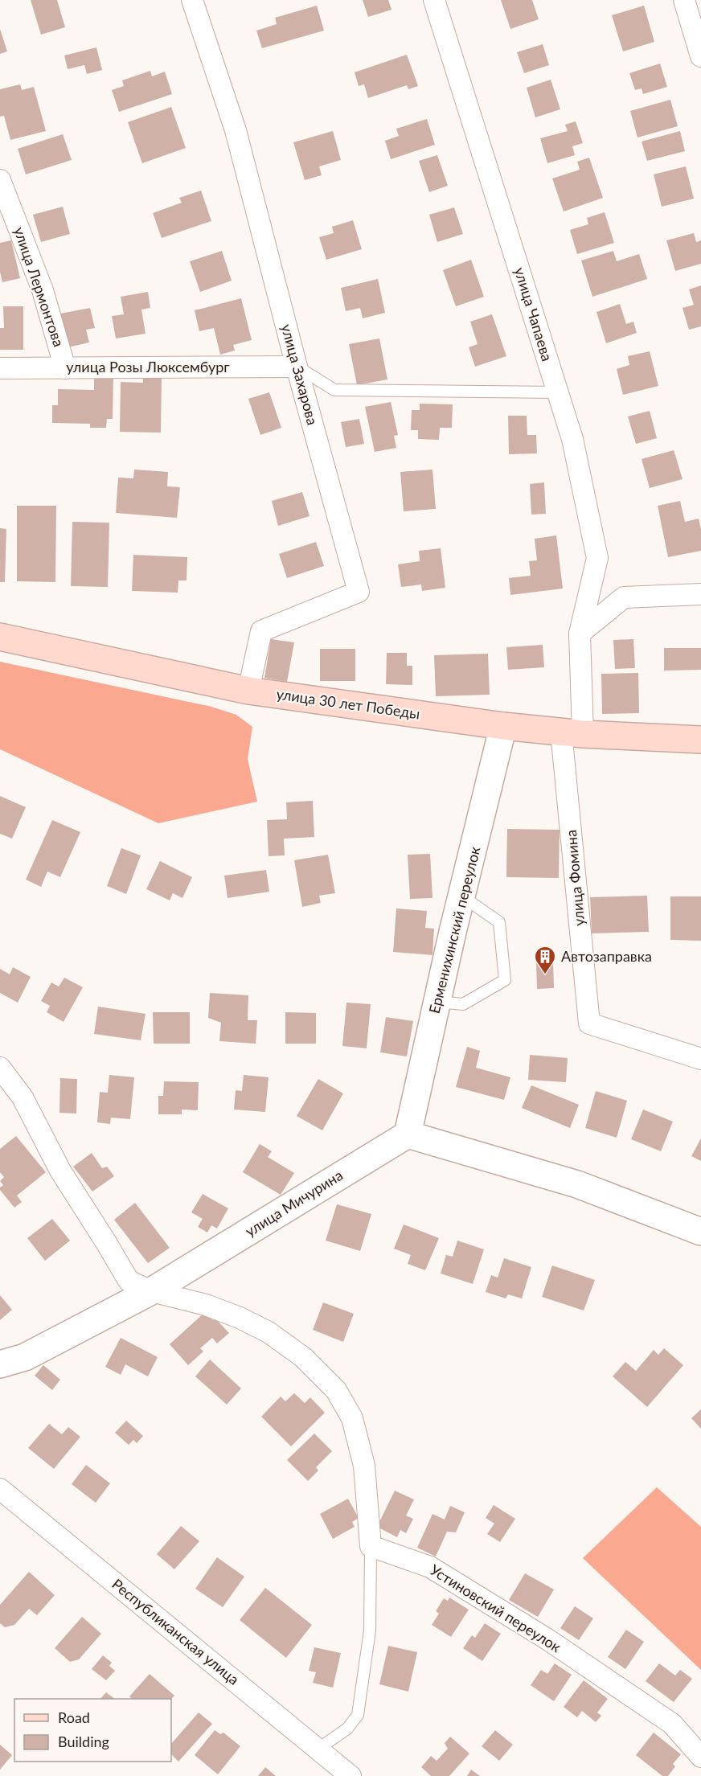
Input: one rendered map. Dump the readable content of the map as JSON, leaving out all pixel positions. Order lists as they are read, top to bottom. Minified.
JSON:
{"streets":{"main road":["улица 30 лет Победы"],"street":["улица Лермонтова","улица Чапаева","улица Розы Люксембург","улица Захарова","улица Фомина","Ерменихинский переулок","улица Мичурина","Устиновский переулок","Республиканская улица"]},"crossings":[["улица Лермонтова","улица Розы Люксембург"],["улица Чапаева","улица 30 лет Победы"],["улица Чапаева","улица Фомина"],["улица Розы Люксембург","улица Захарова"],["улица Захарова","улица 30 лет Победы"],["улица 30 лет Победы","улица Фомина"],["улица 30 лет Победы","Ерменихинский переулок"],["Ерменихинский переулок","улица Мичурина"]],"places":{"building":["Автозаправка"]},"legend":["Road","Building"]}
